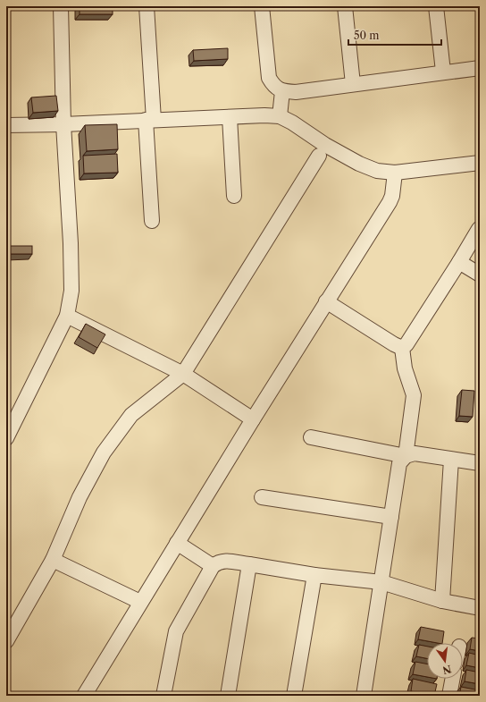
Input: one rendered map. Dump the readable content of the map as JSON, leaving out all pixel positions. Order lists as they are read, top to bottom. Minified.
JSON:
{"scale_bar":"50 m","north":"bottom"}
